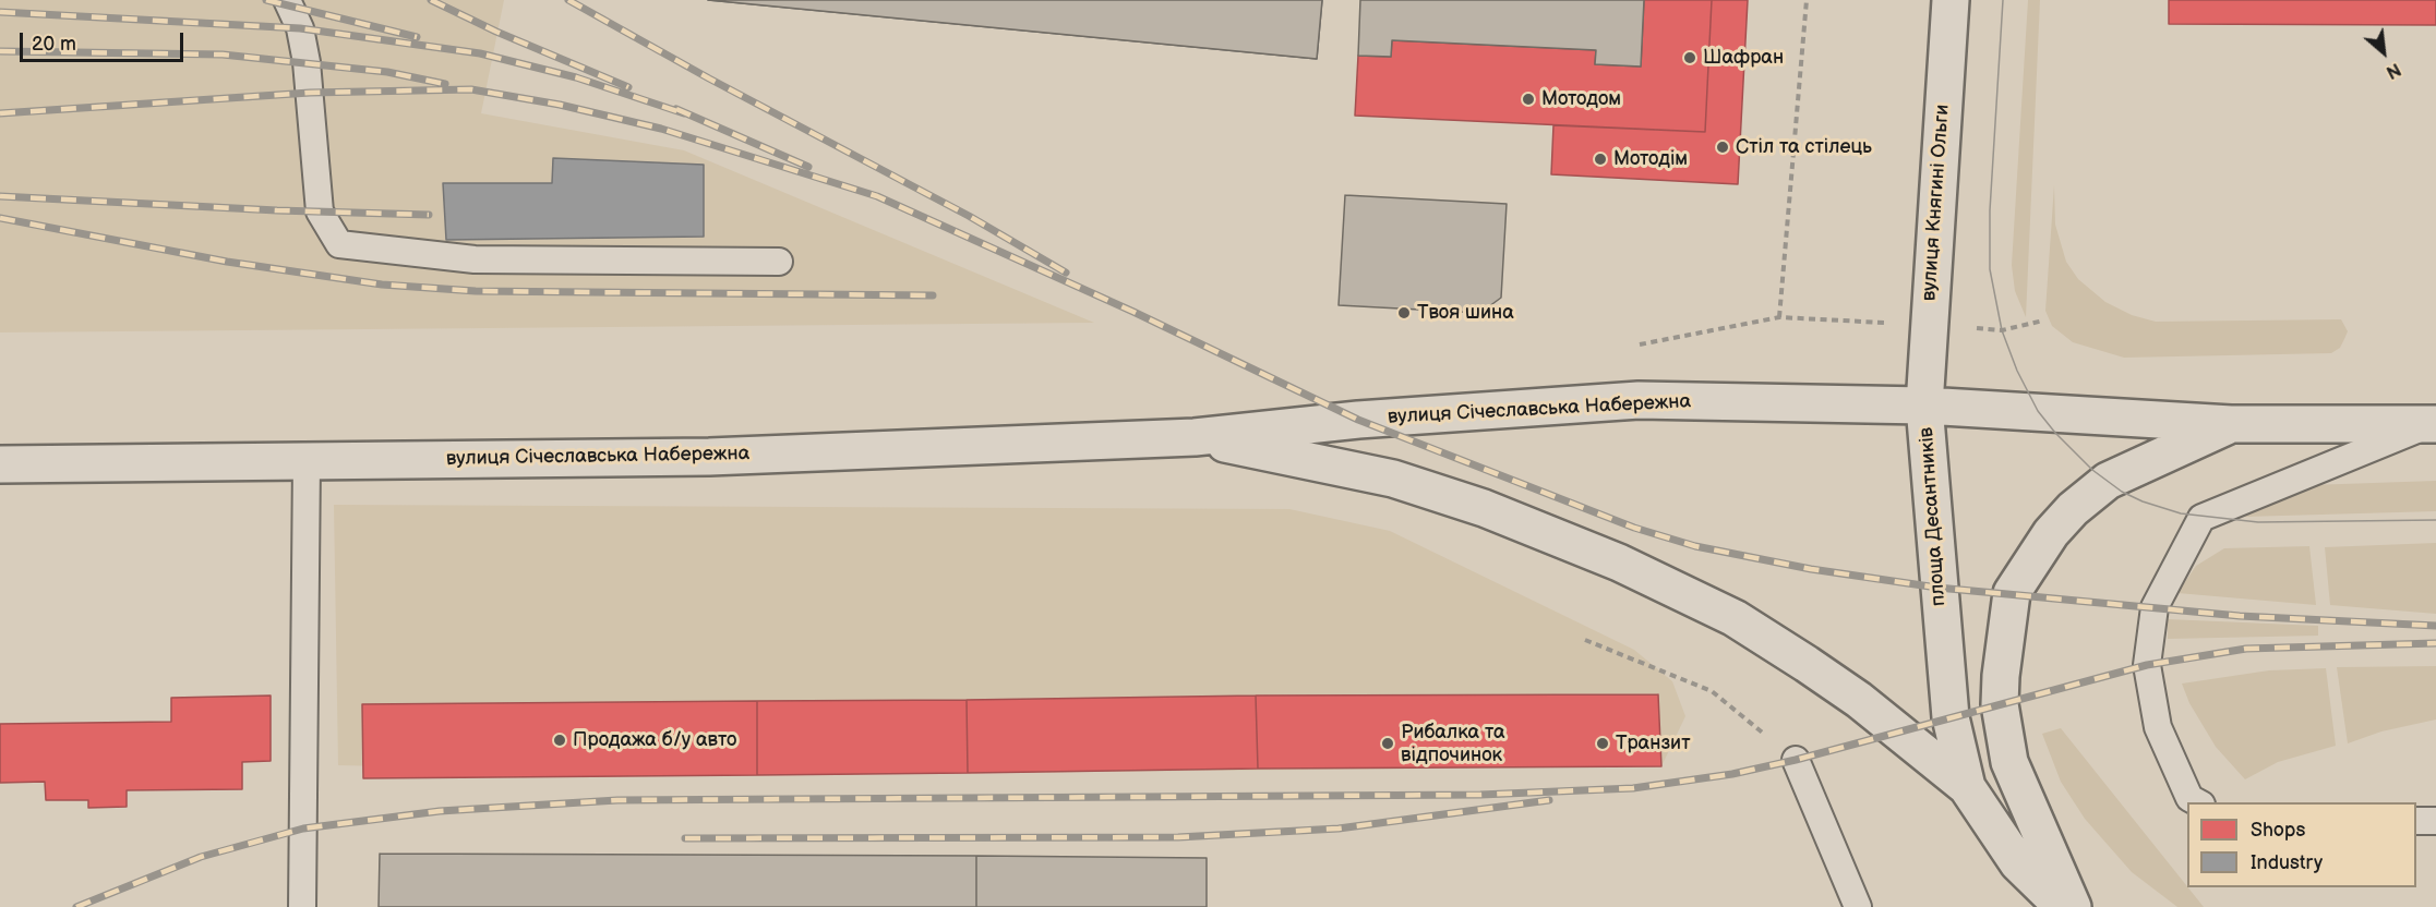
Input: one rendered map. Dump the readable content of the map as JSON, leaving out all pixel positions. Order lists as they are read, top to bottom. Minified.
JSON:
{"streets":{"main road":["вулиця Княгині Ольги","вулиця Січеславська Набережна","площа Десантників"]},"crossings":[["вулиця Княгині Ольги","вулиця Січеславська Набережна"],["вулиця Княгині Ольги","площа Десантників"],["вулиця Січеславська Набережна","площа Десантників"]],"places":["Шафран","Мотодом","Стіл та стілець","Мотодім","Твоя шина","Продажа б/у авто","Рибалка та відпочинок","Транзит"],"legend":["Shops","Industry"],"scale_bar":"20 m","north":"bottom right"}
